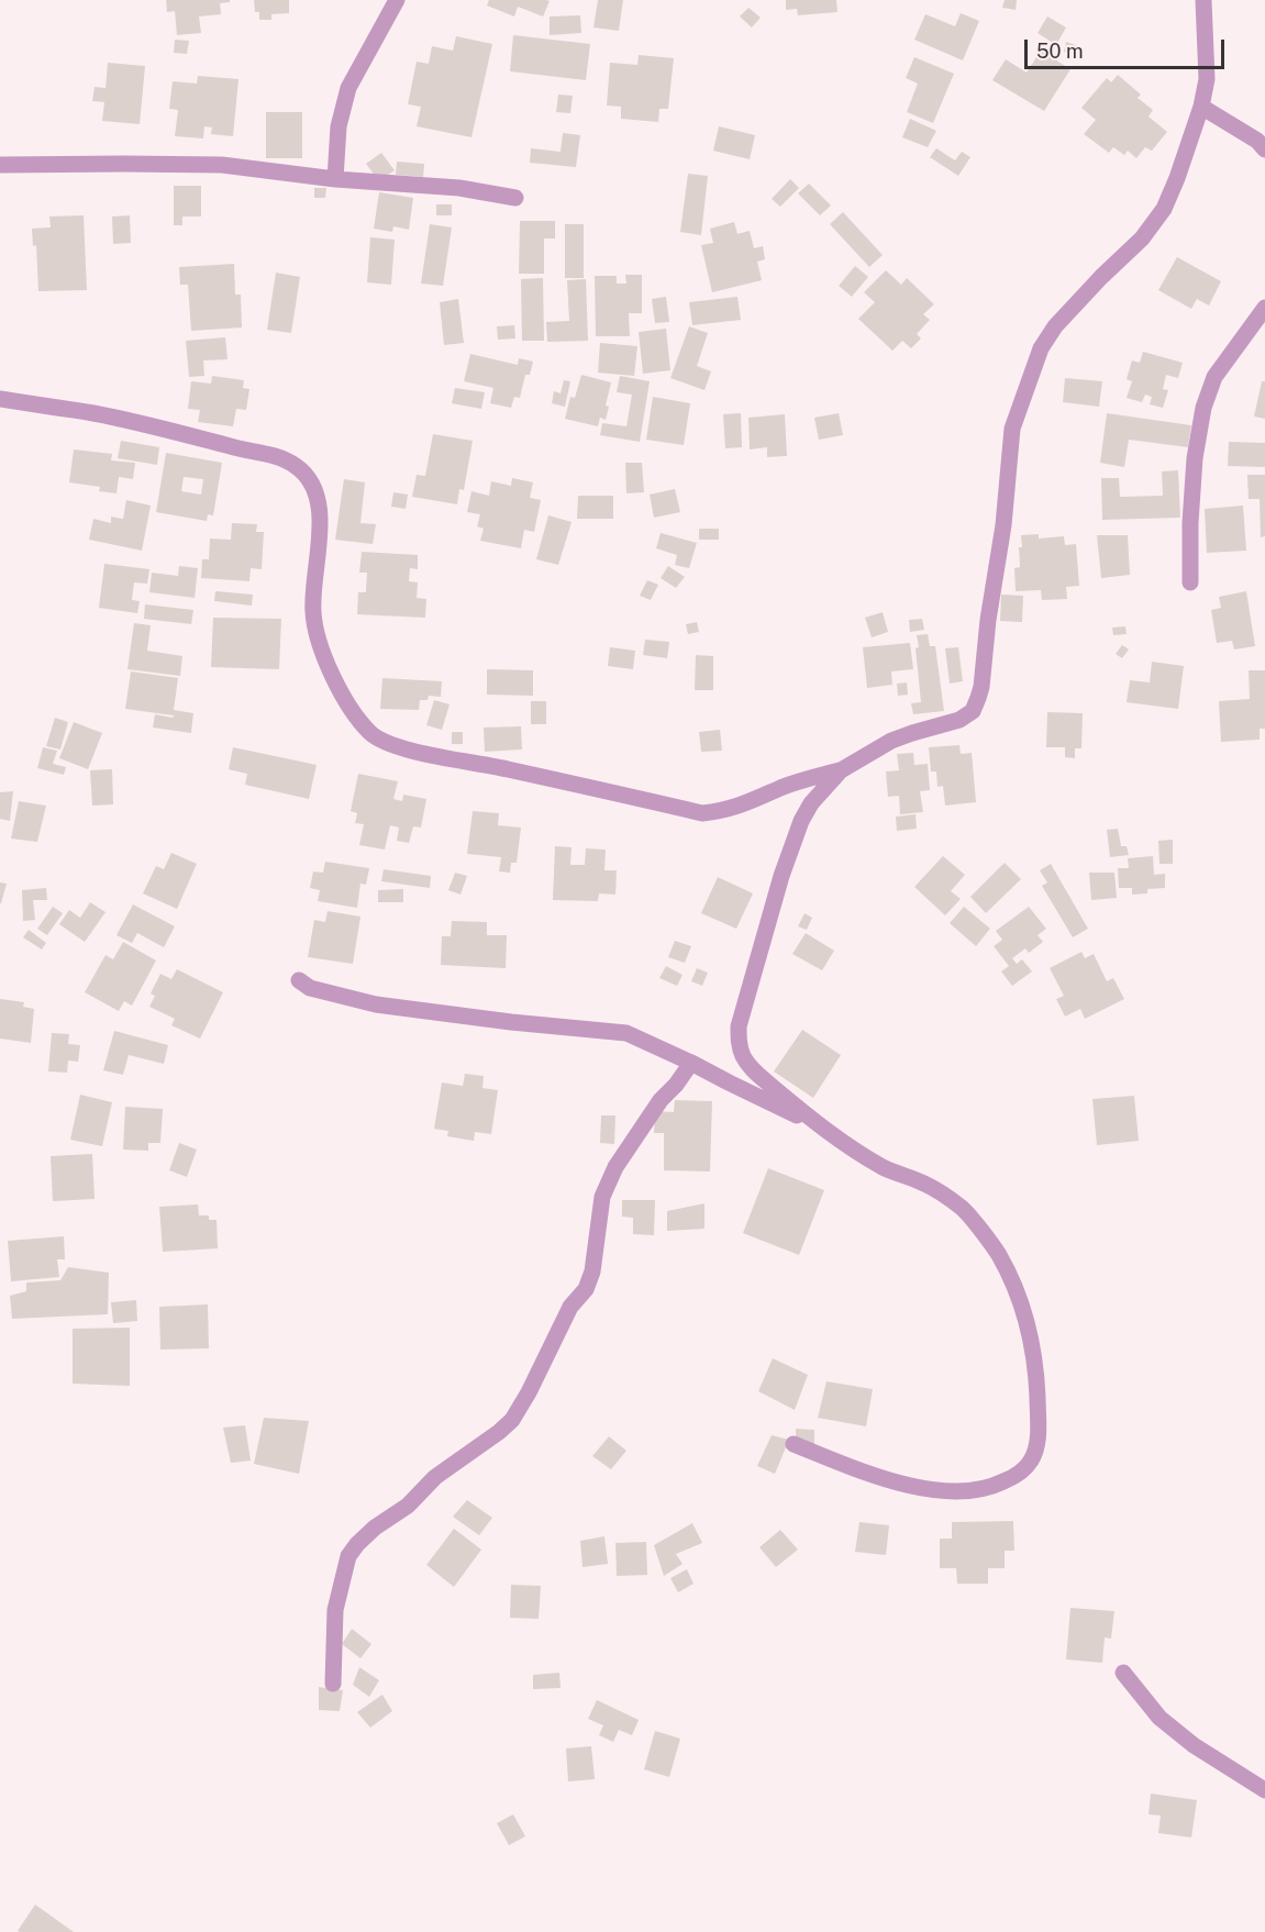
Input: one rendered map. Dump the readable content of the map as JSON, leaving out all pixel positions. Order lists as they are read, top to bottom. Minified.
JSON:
{"scale_bar":"50 m"}
